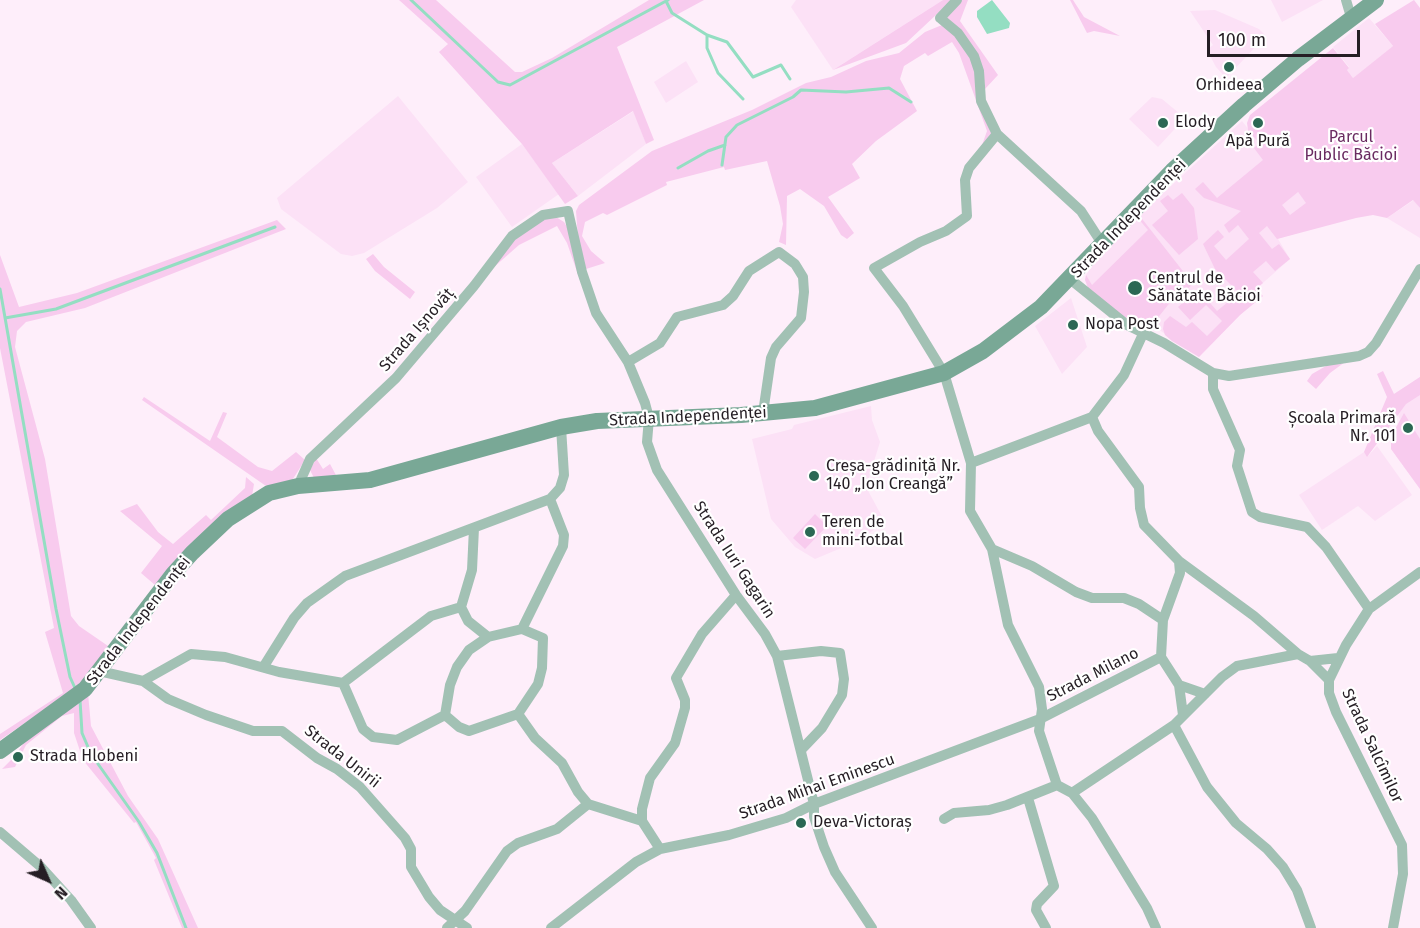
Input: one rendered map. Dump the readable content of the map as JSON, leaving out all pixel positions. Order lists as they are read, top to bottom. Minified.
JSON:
{"streets":{"main road":["Strada Independenței"],"street":["Strada Ișnovăț","Strada Iuri Gagarin","Strada Milano","Strada Salcîmilor","Strada Unirii","Strada Mihai Eminescu"]},"crossings":[["Strada Independenței","Strada Ișnovăț"],["Strada Independenței","Strada Iuri Gagarin"],["Strada Independenței","Strada Unirii"],["Strada Ișnovăț","Strada Iuri Gagarin"],["Strada Iuri Gagarin","Strada Mihai Eminescu"],["Strada Milano","Strada Mihai Eminescu"]],"parks":["Parcul Public Băcioi"],"places":["Orhideea","Elody","Apă Pură","Centrul de Sănătate Băcioi","Nopa Post","Școala Primară Nr. 101","Creșa-grădiniță Nr. 140 „Ion Creangă”","Teren de mini-fotbal","Strada Hlobeni","Deva-Victoraș"],"scale_bar":"100 m","north":"bottom right"}
